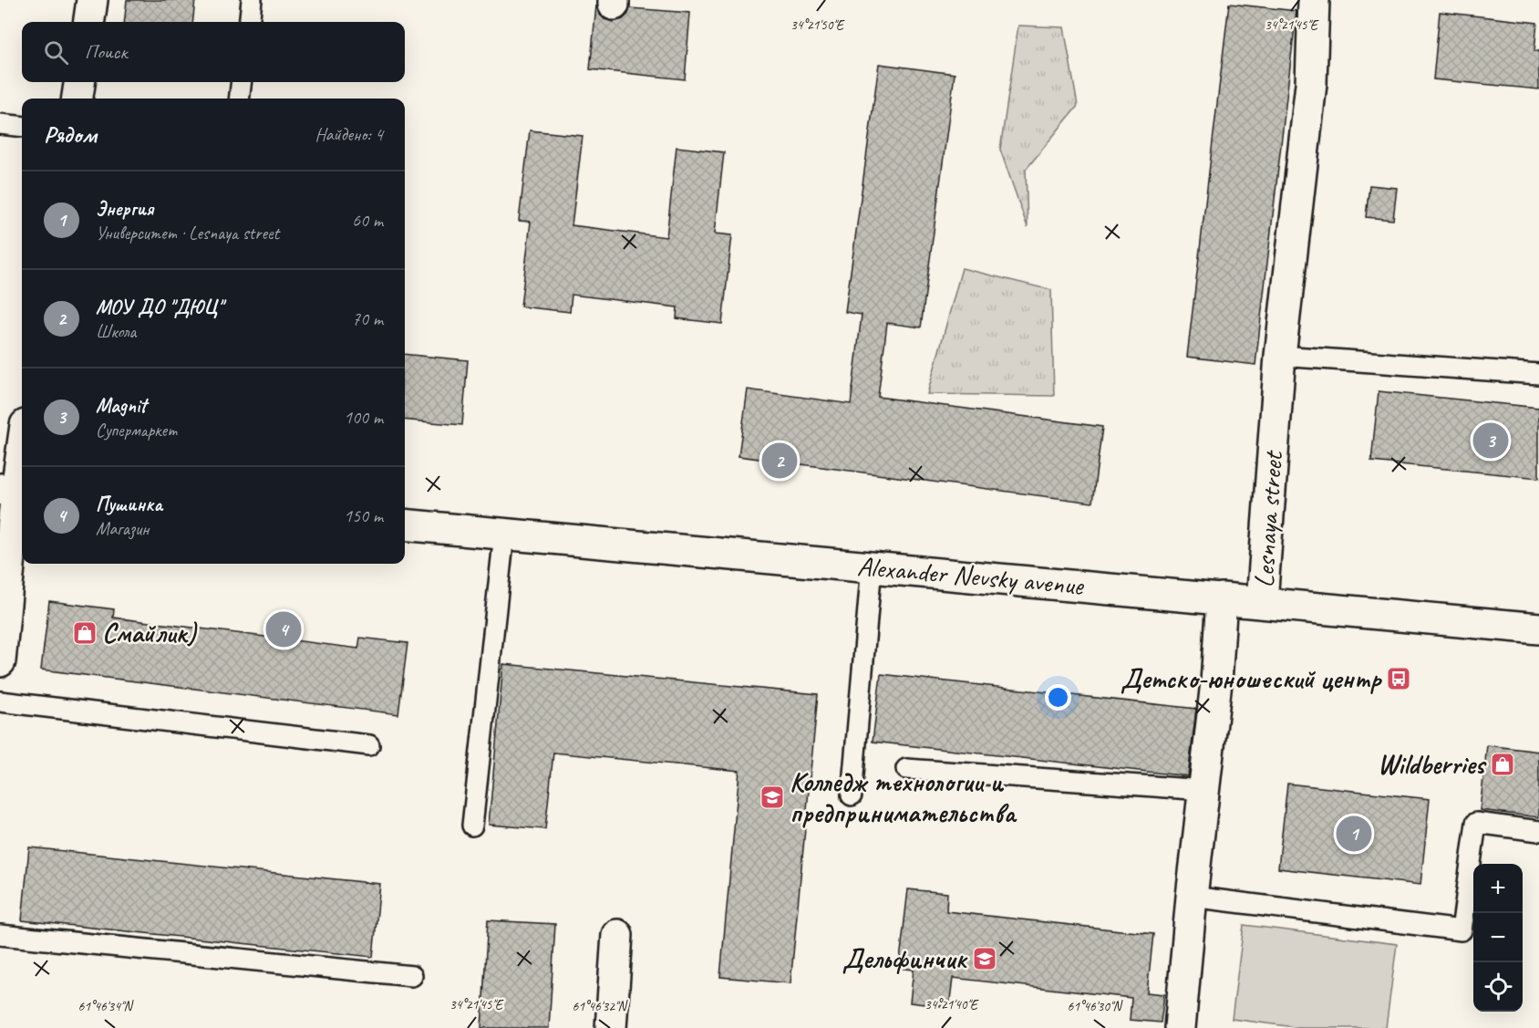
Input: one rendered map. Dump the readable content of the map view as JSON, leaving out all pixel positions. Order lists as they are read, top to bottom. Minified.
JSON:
{"streets":{"street":["Lesnaya street","Alexander Nevsky avenue"]},"crossings":[["Lesnaya street","Alexander Nevsky avenue"]],"places":{"shop":["Смайлик)","Wildberries"],"bus stop":["Детско-юношеский центр"],"school or university":["Колледж технологии и предпринимательства","Дельфинчик"]},"page":{"search":"Поиск","heading":["Рядом","Найдено: 4"],"list":[{"mark":"1","name":"Энергия","note":"Университет · Lesnaya street","value":"60 m"},{"mark":"2","name":"МОУ ДО \"ДЮЦ\"","note":"Школа","value":"70 m"},{"mark":"3","name":"Magnit","note":"Супермаркет","value":"100 m"},{"mark":"4","name":"Пушинка","note":"Магазин","value":"150 m"}],"pins":["3","2","4","1"],"map_buttons":["+","−"]},"coordinates":["34°21'50\"E","34°21'45\"E","34°21'40\"E","61°46'34\"N","61°46'32\"N","61°46'30\"N"]}
